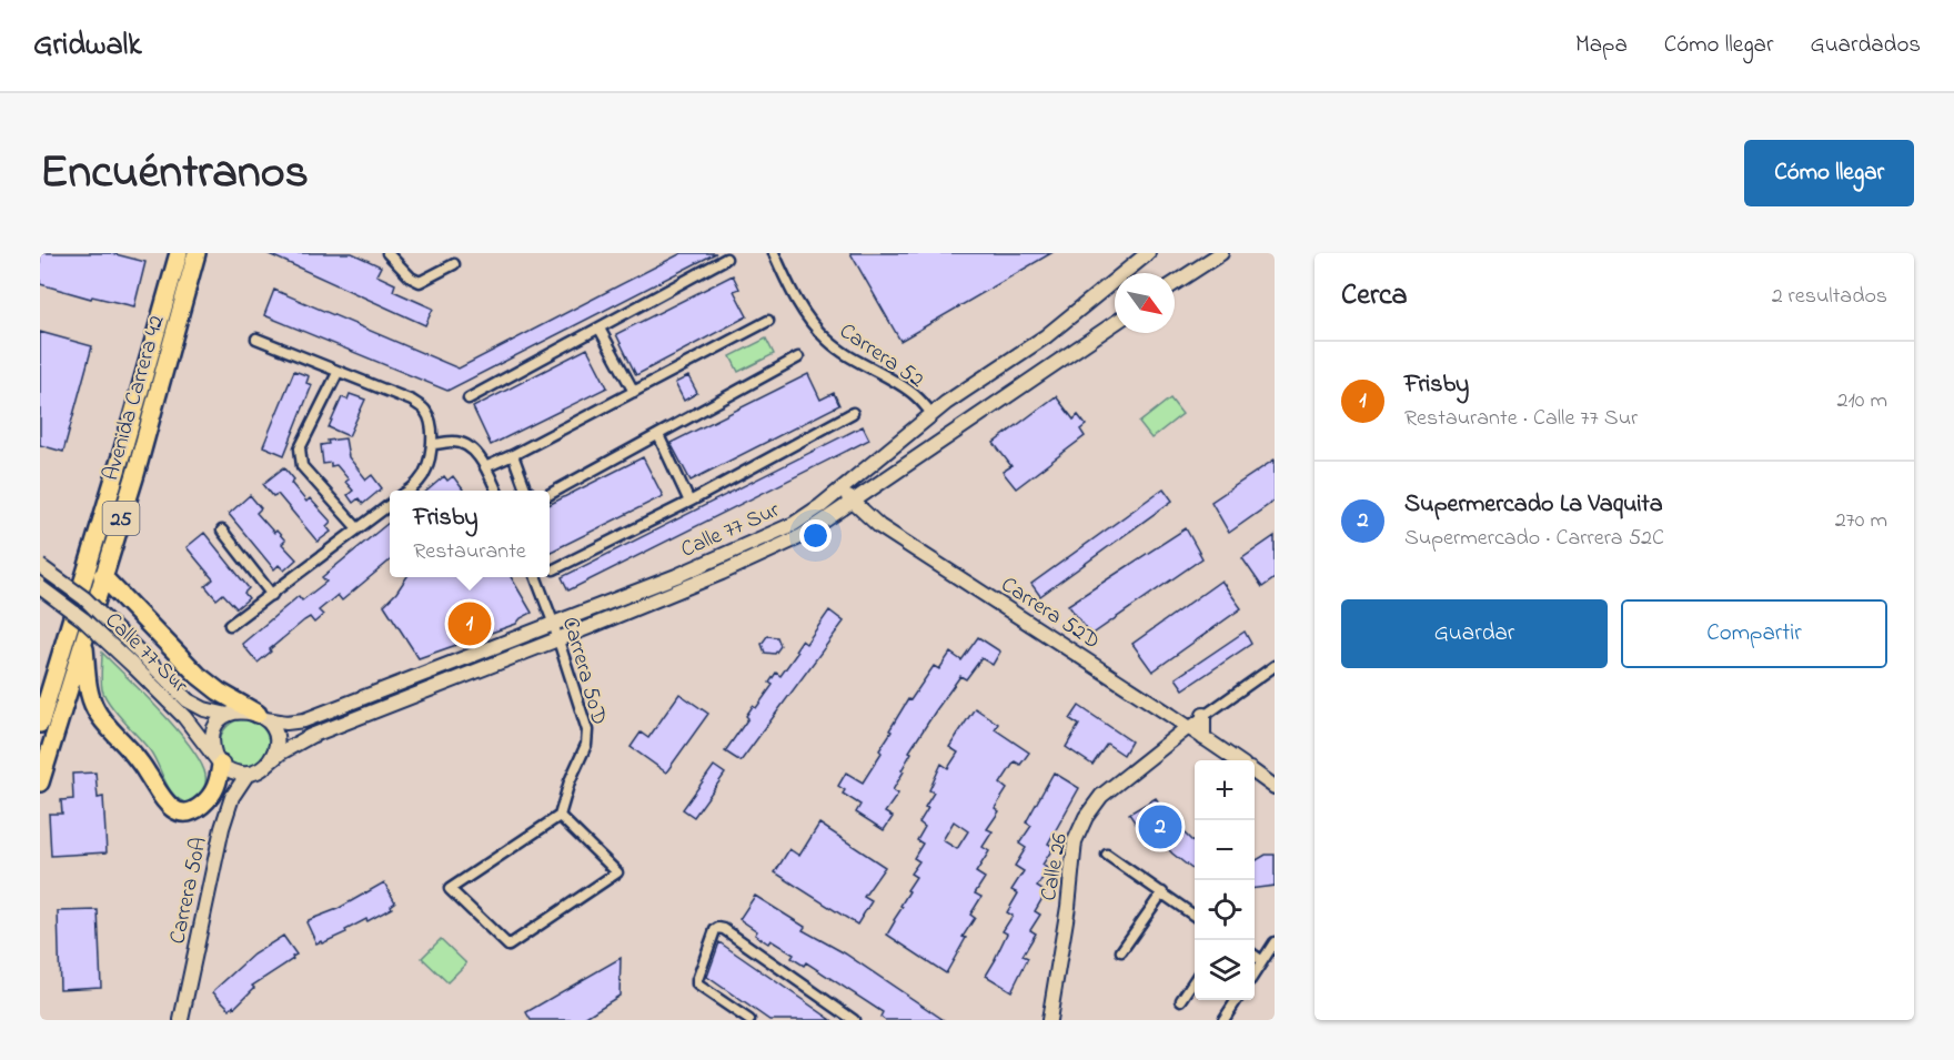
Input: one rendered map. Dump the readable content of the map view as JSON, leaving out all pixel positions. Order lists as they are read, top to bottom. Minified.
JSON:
{"streets":{"highway":["Avenida Carrera 42","25"],"street":["Carrera 52","Calle 77 Sur","Carrera 52D","Carrera 50D","Calle 26","Carrera 50A"]},"crossings":[["Carrera 52","Calle 77 Sur"],["Calle 77 Sur","Carrera 52D"],["Calle 77 Sur","Carrera 50D"],["Calle 77 Sur","Carrera 50A"],["Carrera 52D","Calle 26"]],"north":"bottom right","page":{"header":"Gridwalk","nav":["Mapa","Cómo llegar","Guardados"],"title":"Encuéntranos","buttons":["Cómo llegar",["Guardar","Compartir"]],"heading":["Cerca","2 resultados"],"list":[{"mark":"1","name":"Frisby","note":"Restaurante · Calle 77 Sur","value":"210 m"},{"mark":"2","name":"Supermercado La Vaquita","note":"Supermercado · Carrera 52C","value":"270 m"}],"popup":["Frisby","Restaurante"],"pins":["1","2"],"map_buttons":["+","−"]}}
